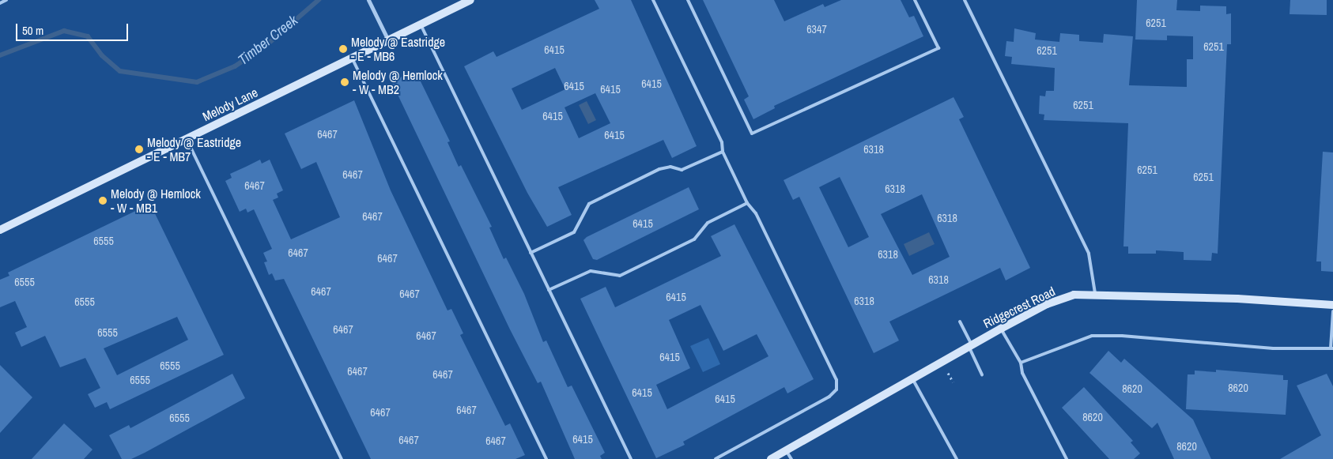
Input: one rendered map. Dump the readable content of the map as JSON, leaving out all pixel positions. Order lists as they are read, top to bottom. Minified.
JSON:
{"streets":{"street":["Melody Lane","Ridgecrest Road"]},"water":["Timber Creek"],"places":["Melody @ Eastridge - E - MB6","Melody @ Hemlock - W - MB2","Melody @ Eastridge - E - MB7","Melody @ Hemlock - W - MB1"],"house_numbers":["6251","6347","6251","6415","6251","6415","6415","6415","6251","6415","6467","6415","6318","6251","6467","6251","6467","6318","6467","6318","6415","6555","6467","6318","6467","6318","6555","6467","6467","6415","6318","6555","6467","6555","6467","6415","6555","6467","6467","6555","8620","8620","6415","6415","6467","6467","8620","6555","6415","6467","6467","8620"],"scale_bar":"50 m"}
